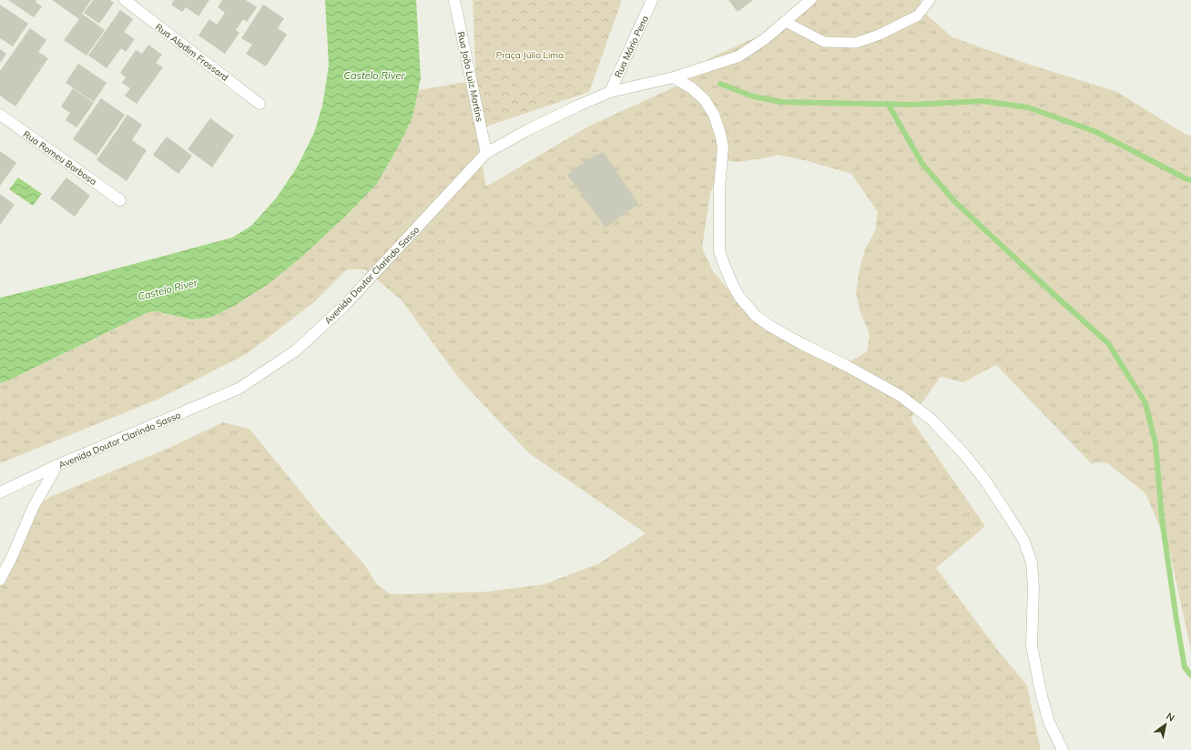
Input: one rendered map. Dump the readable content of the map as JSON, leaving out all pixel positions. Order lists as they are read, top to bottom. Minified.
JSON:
{"streets":{"street":["Rua Mário Pena","Rua Aladim Frossard","Rua João Luiz Martins","Rua Romeu Barbosa","Avenida Doutor Clarindo Sasso"]},"crossings":[["Rua Mário Pena","Avenida Doutor Clarindo Sasso"],["Rua João Luiz Martins","Avenida Doutor Clarindo Sasso"]],"water":["Castelo River"],"parks":["Praça Júlio Lima"],"north":"top right"}
